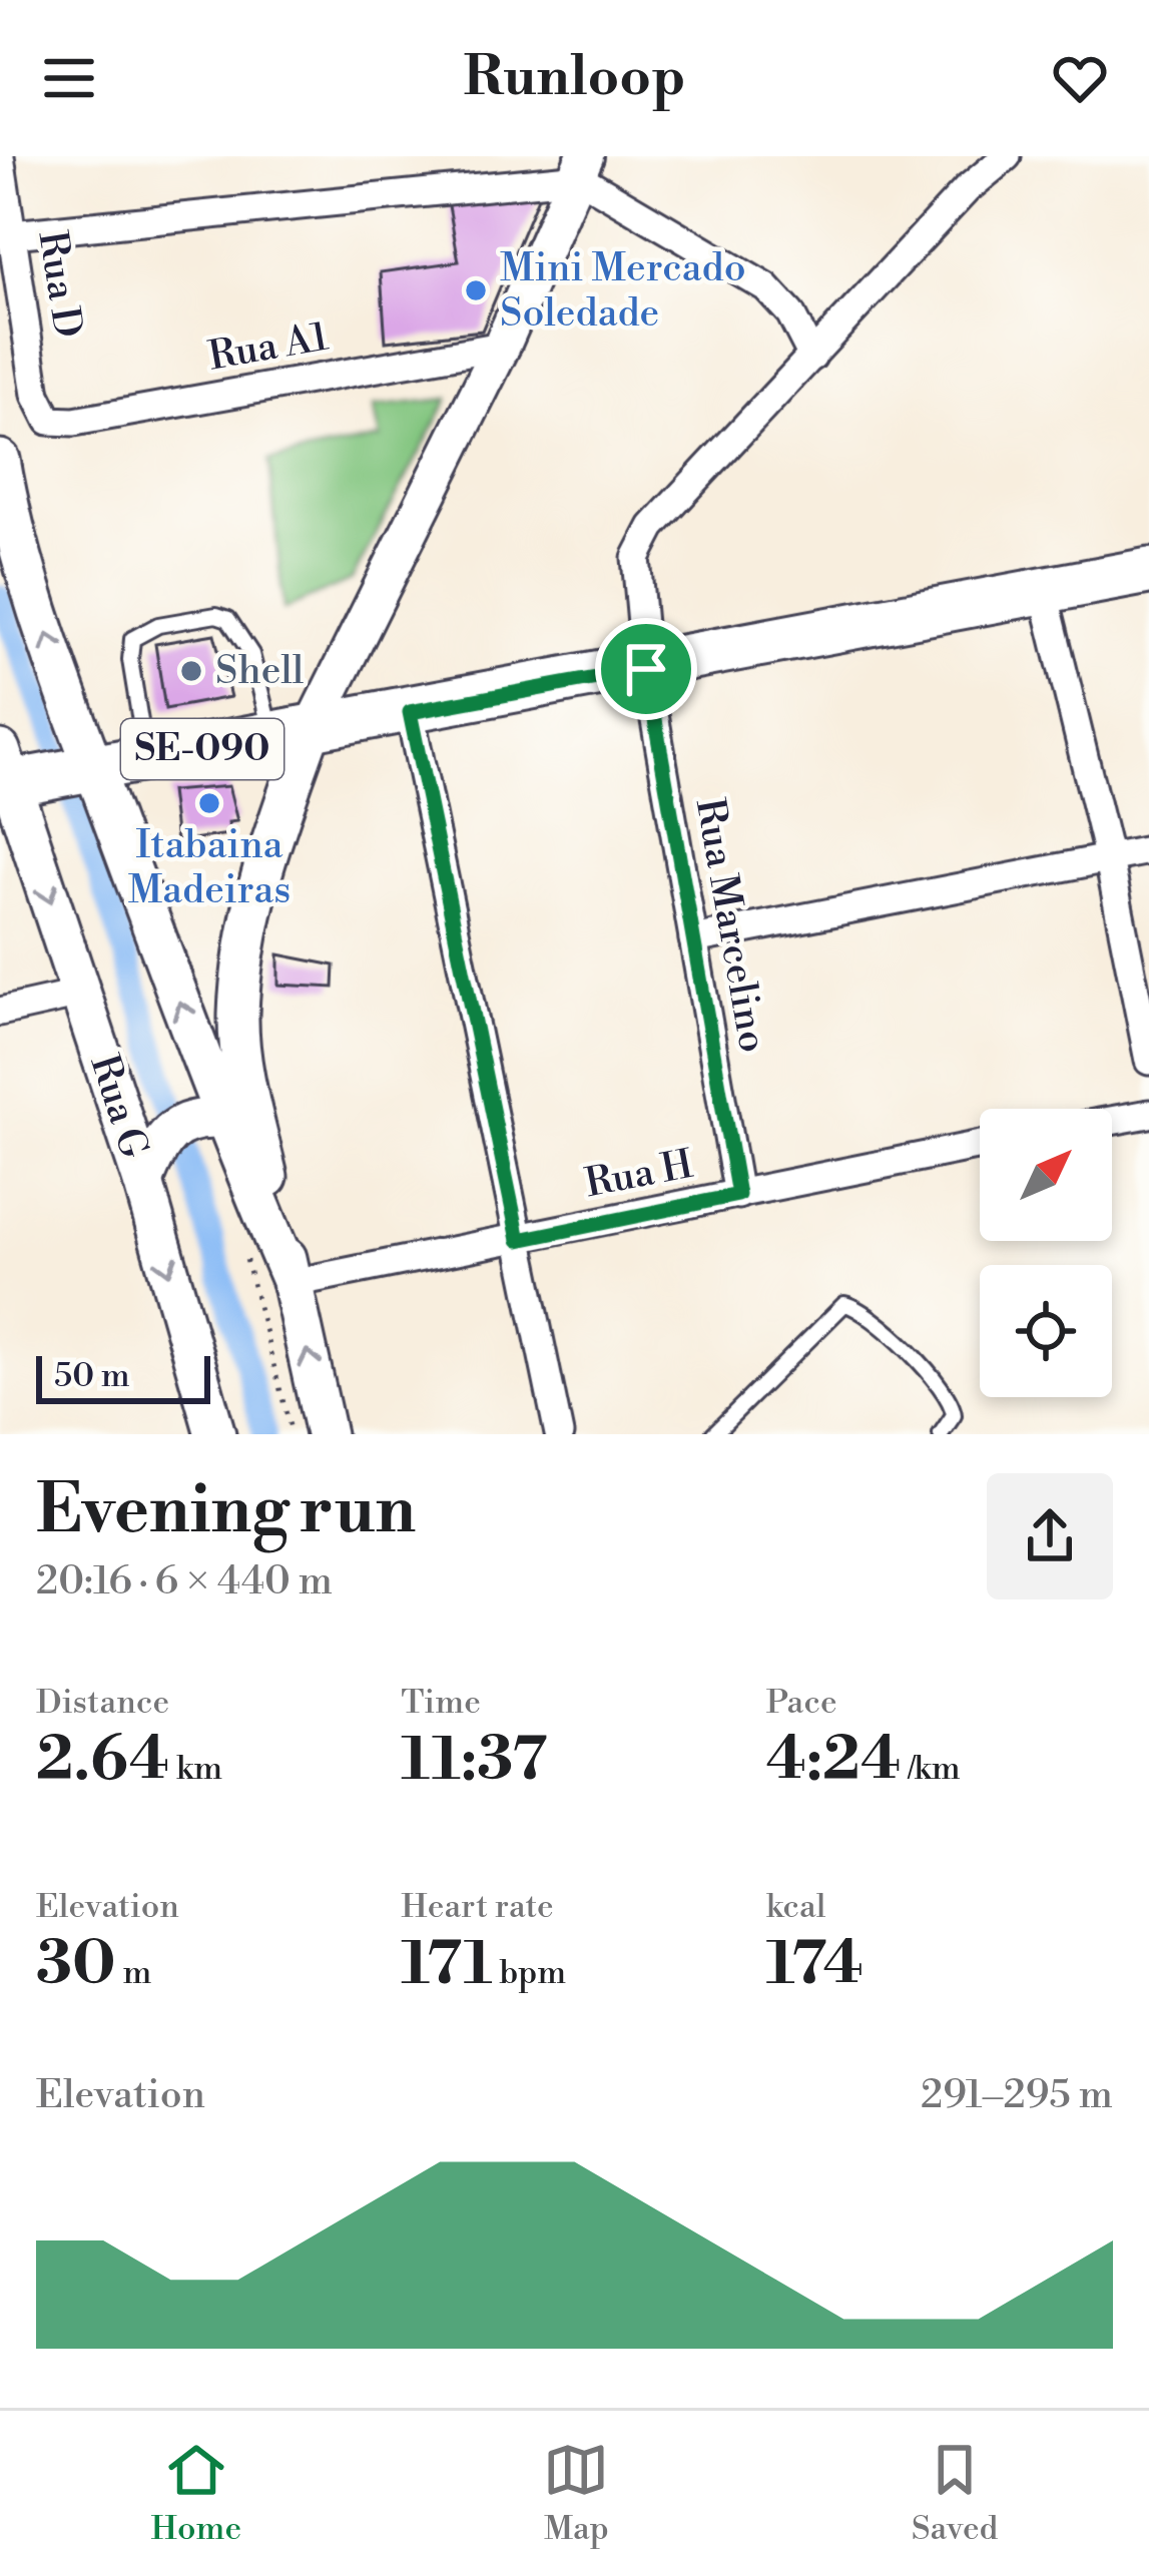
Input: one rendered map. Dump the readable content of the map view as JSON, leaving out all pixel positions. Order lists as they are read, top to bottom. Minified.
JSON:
{"streets":{"main road":["SE-090","Rua G"],"street":["Rua D","Rua A1","Rua Marcelino","Rua H"]},"crossings":[["Rua D","Rua A1"],["SE-090","Rua Marcelino"],["SE-090","Rua G"],["Rua Marcelino","Rua H"]],"places":["Mini Mercado Soledade","Shell","Itabaina Madeiras"],"scale_bar":"50 m","north":"top right","page":{"header":"Runloop","scale":"50 m","heading":["Evening run","20:16 · 6 × 440 m"],"stats":[["Distance","2.64 km"],["Time","11:37"],["Pace","4:24 /km"],["Elevation","30 m"],["Heart rate","171 bpm"],["kcal","174"]],"chart":["Elevation","291–295 m"],"tabs":["Home","Map","Saved"]}}
